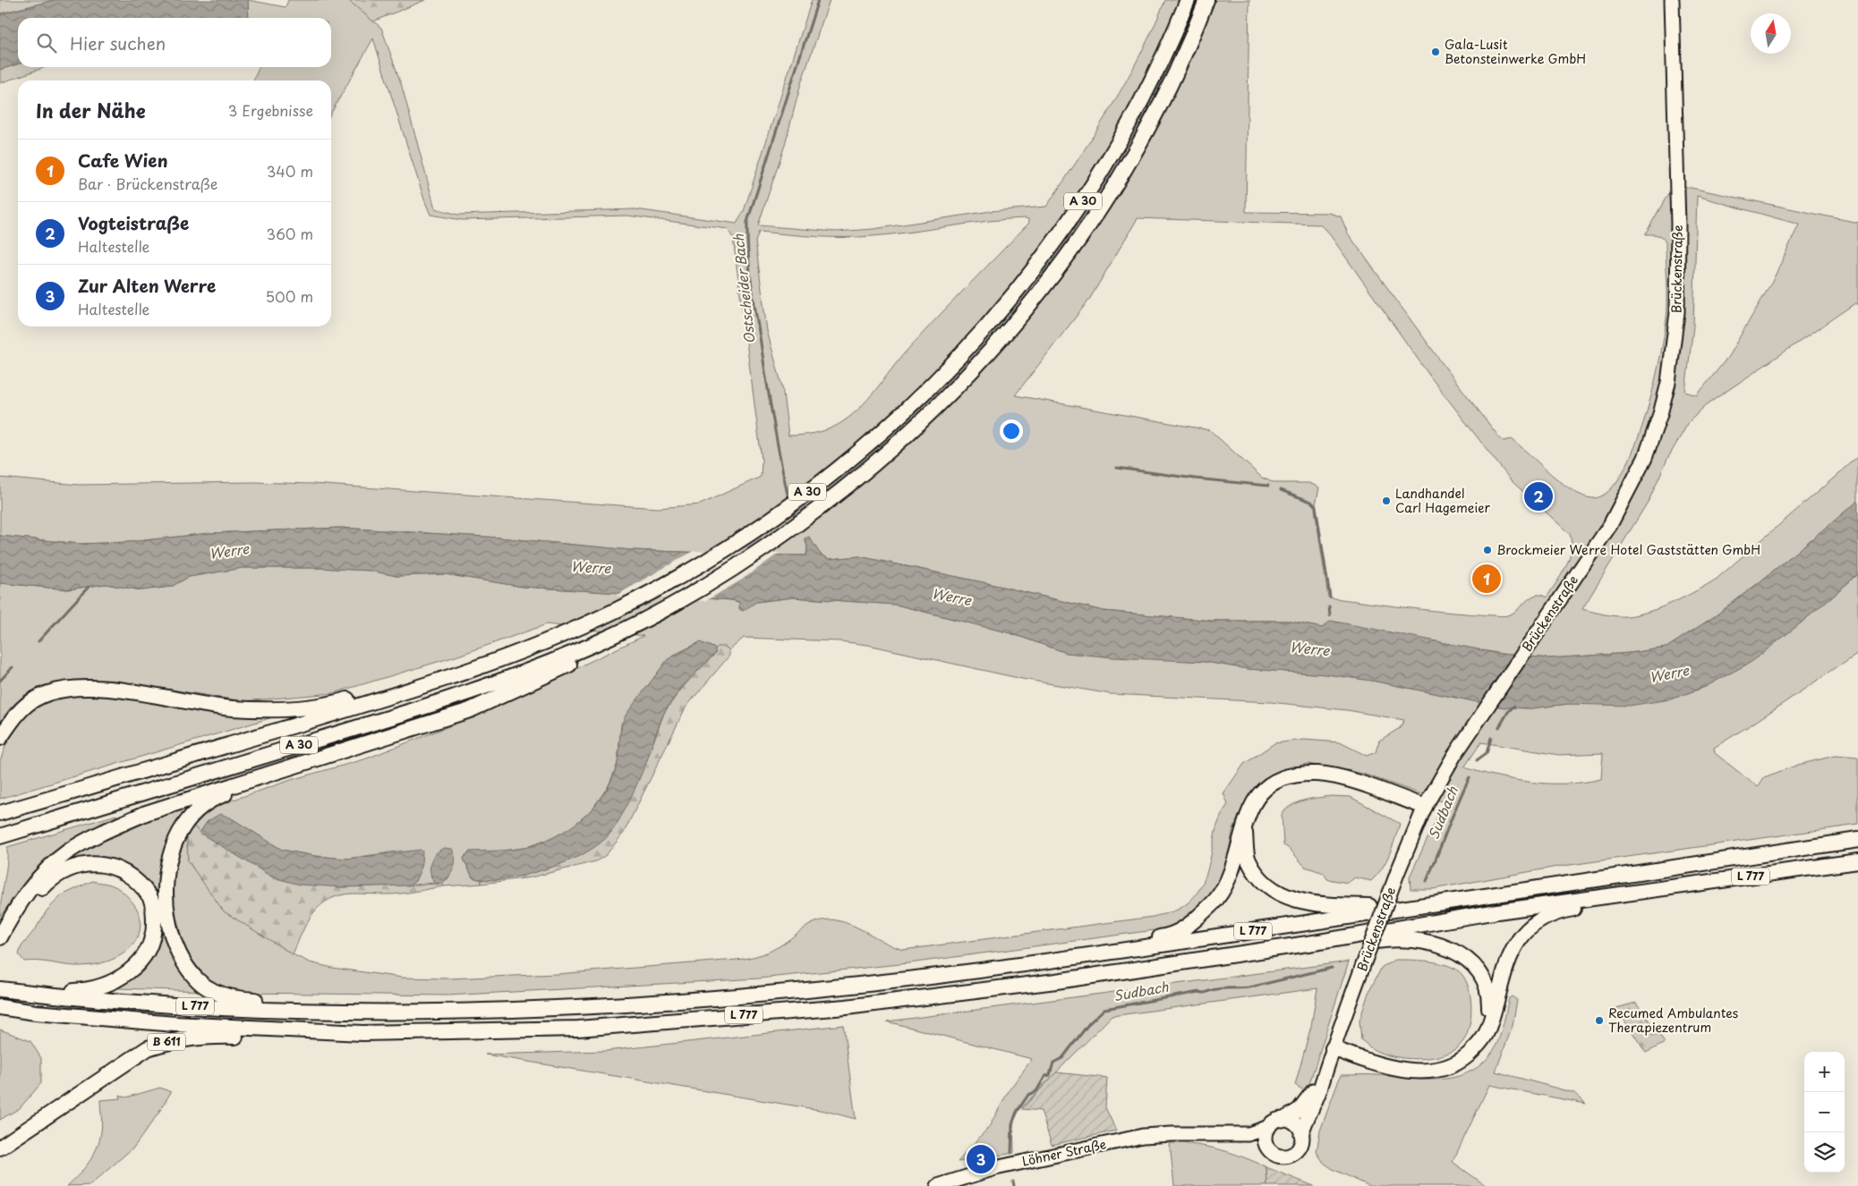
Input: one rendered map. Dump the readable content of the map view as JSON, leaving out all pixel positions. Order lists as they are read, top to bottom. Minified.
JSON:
{"streets":{"highway":["A 30","L 777","B 611"],"main road":["Brückenstraße","Löhner Straße"]},"crossings":[["Brückenstraße","L 777"],["Brückenstraße","Löhner Straße"],["L 777","B 611"]],"water":["Ostscheider Bach","Werre","Sudbach"],"places":["Gala-Lusit Betonsteinwerke GmbH","Landhandel Carl Hagemeier","Brockmeier Werre Hotel Gaststätten GmbH","Recumed Ambulantes Therapiezentrum"],"north":"top","page":{"search":"Hier suchen","heading":["In der Nähe","3 Ergebnisse"],"list":[{"mark":"1","name":"Cafe Wien","note":"Bar · Brückenstraße","value":"340 m"},{"mark":"2","name":"Vogteistraße","note":"Haltestelle","value":"360 m"},{"mark":"3","name":"Zur Alten Werre","note":"Haltestelle","value":"500 m"}],"pins":["2","1","3"],"map_buttons":["+","−"]}}
